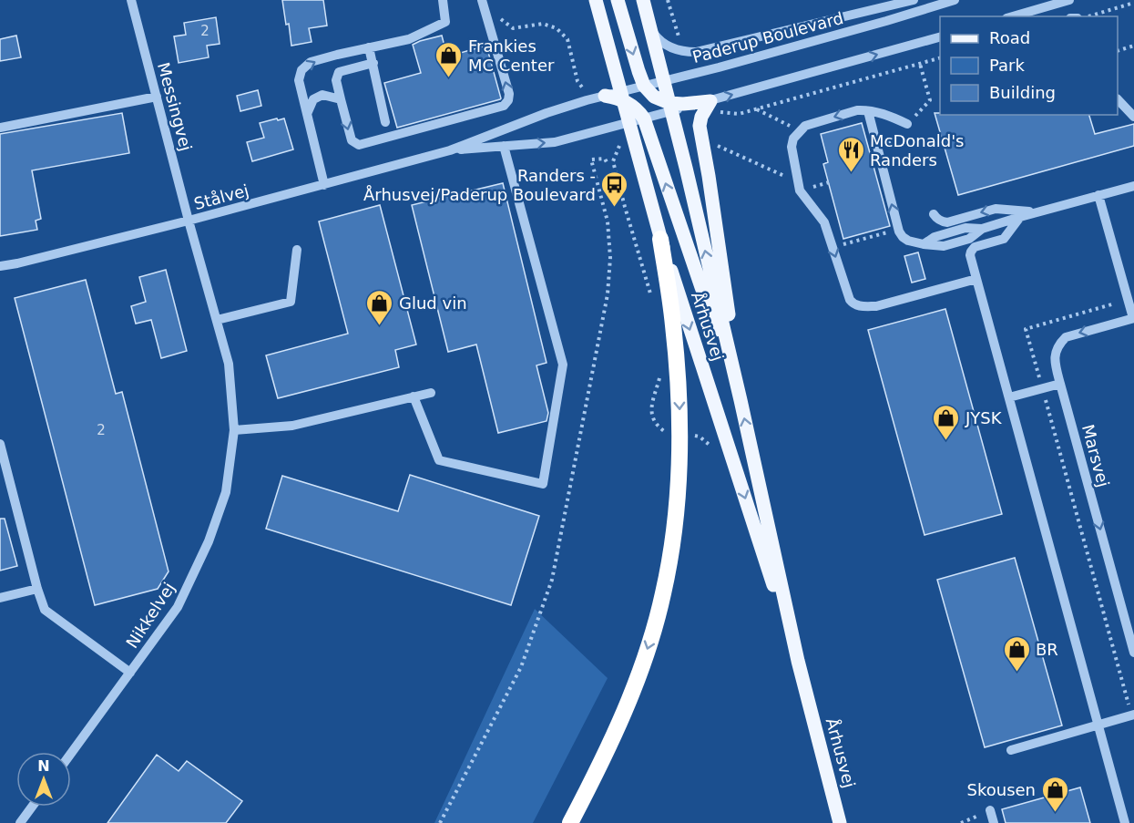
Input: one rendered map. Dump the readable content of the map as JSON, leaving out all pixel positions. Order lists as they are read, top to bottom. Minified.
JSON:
{"streets":{"main road":["Århusvej"],"street":["Paderup Boulevard","Messingvej","Stålvej","Marsvej","Nikkelvej"]},"crossings":[["Paderup Boulevard","Århusvej"],["Messingvej","Stålvej"],["Messingvej","Nikkelvej"],["Stålvej","Århusvej"],["Stålvej","Nikkelvej"]],"places":{"shop":["Frankies MC Center","Glud vin","JYSK","BR","Skousen"],"restaurant":["McDonald's Randers"],"bus stop":["Randers - Århusvej/Paderup Boulevard"]},"house_numbers":["2","2"],"legend":["Road","Park","Building"],"north":"top"}
